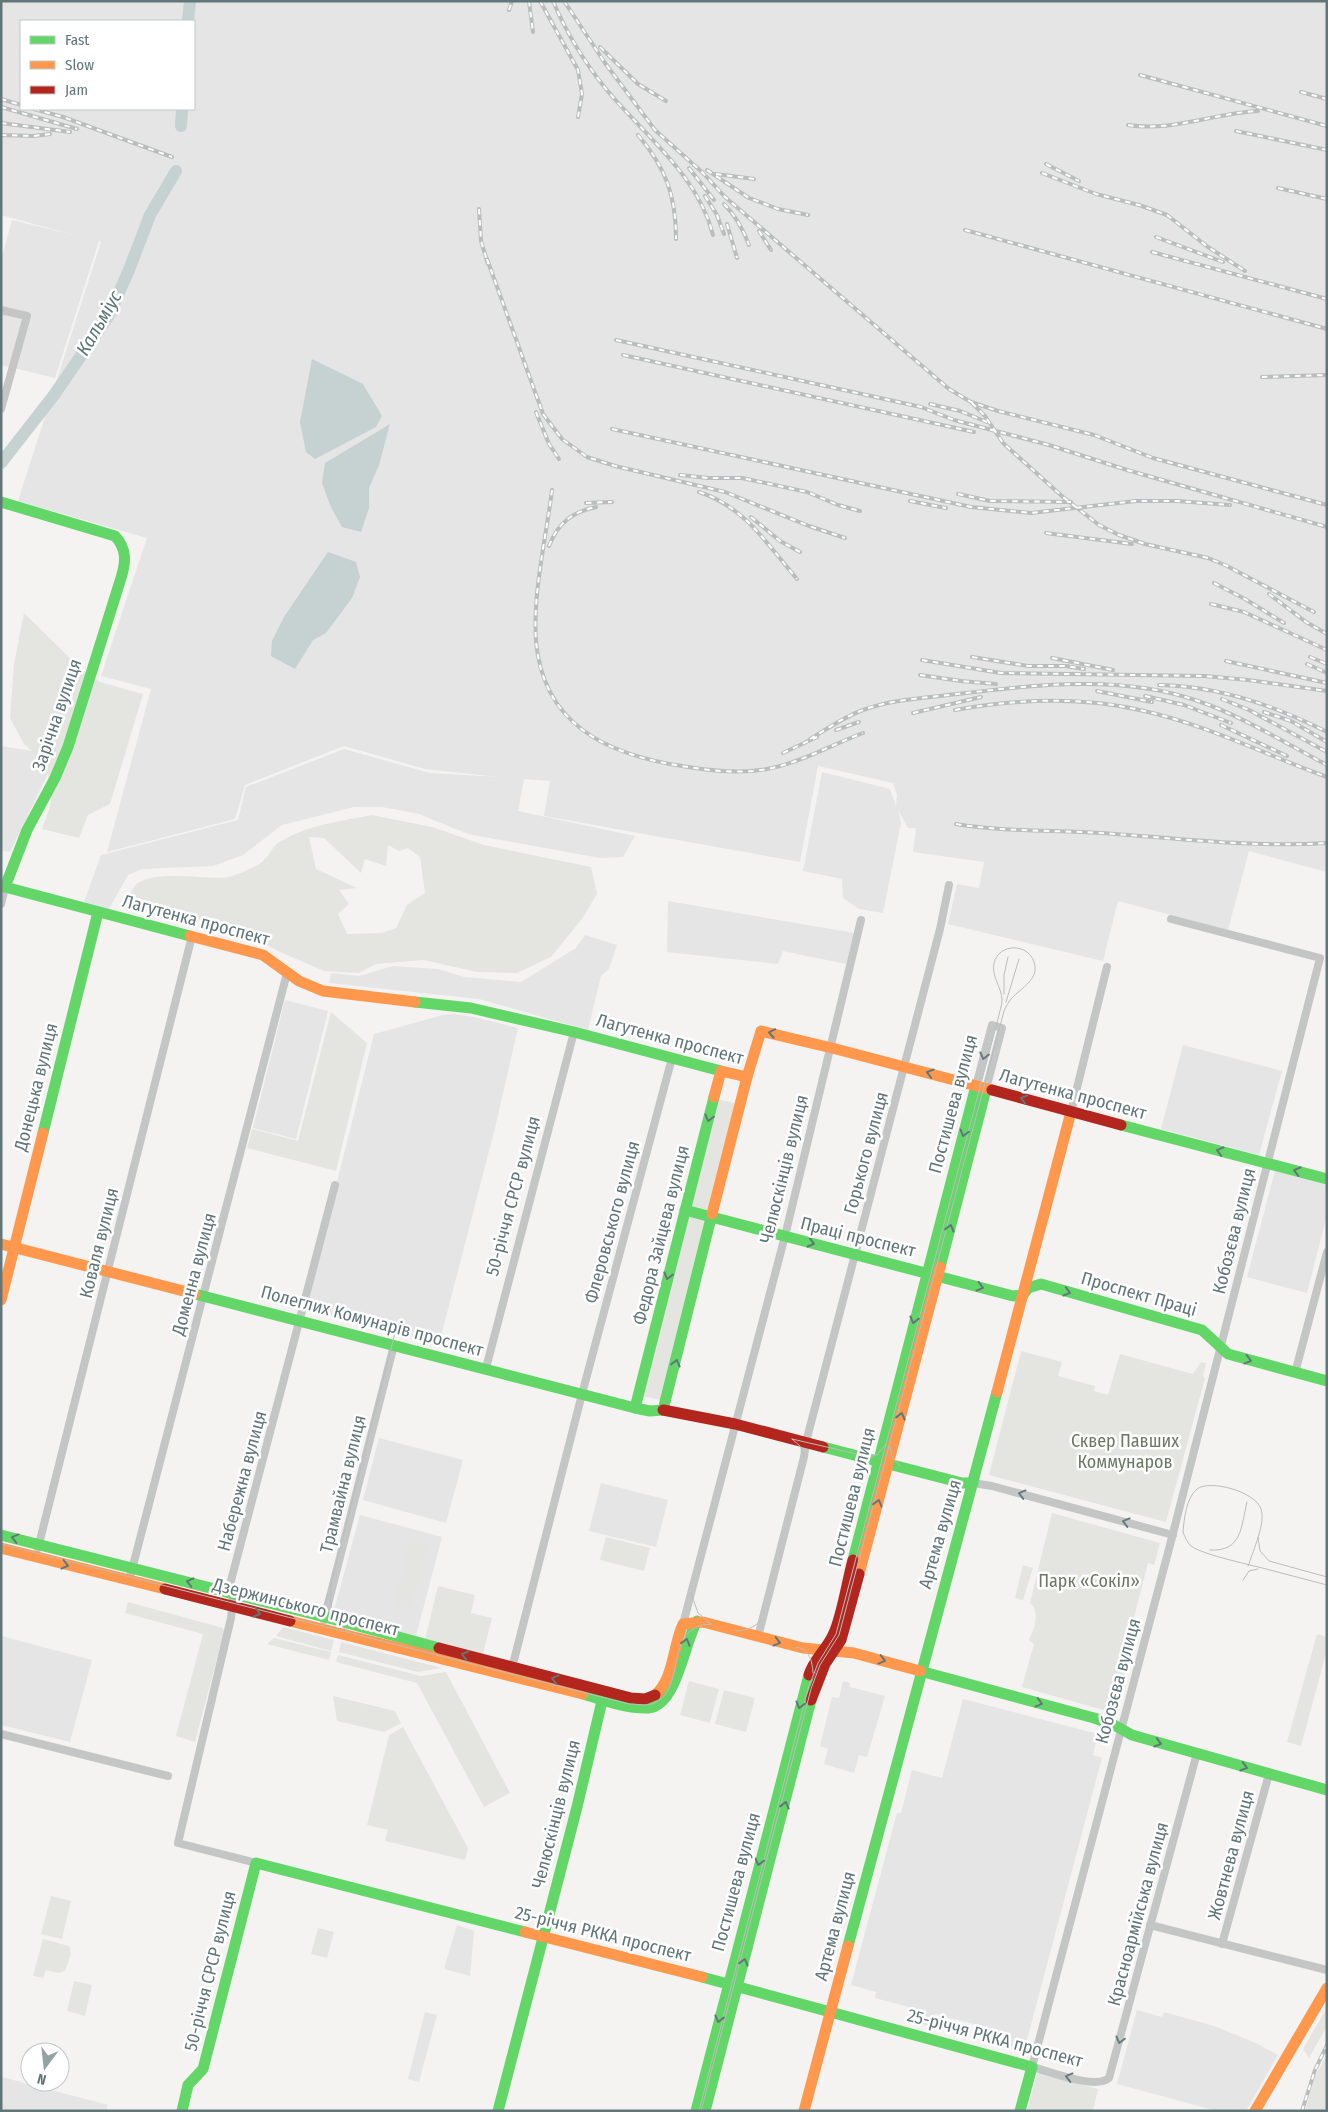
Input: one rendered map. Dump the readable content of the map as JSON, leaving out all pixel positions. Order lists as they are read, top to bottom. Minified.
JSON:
{"streets":{"street":["Зарічна вулиця","Лагутенка проспект","Донецька вулиця","Постишева вулиця","Горького вулиця","Челюскінців вулиця","50-річчя СРСР вулиця","Флеровського вулиця","Кобозєва вулиця","Федора Зайцева вулиця","Праці проспект","Коваля вулиця","Доменна вулиця","Проспект Праці","Полеглих Комунарів проспект","Набережна вулиця","Трамвайна вулиця","Артема вулиця","Дзержинського проспект","Жовтнева вулиця","Красноармійська вулиця","25-річчя РККА проспект"]},"crossings":[["Зарічна вулиця","Лагутенка проспект"],["Лагутенка проспект","Донецька вулиця"],["Лагутенка проспект","Постишева вулиця"],["Лагутенка проспект","Горького вулиця"],["Лагутенка проспект","Челюскінців вулиця"],["Лагутенка проспект","50-річчя СРСР вулиця"],["Лагутенка проспект","Флеровського вулиця"],["Лагутенка проспект","Кобозєва вулиця"],["Лагутенка проспект","Федора Зайцева вулиця"],["Лагутенка проспект","Коваля вулиця"],["Лагутенка проспект","Доменна вулиця"],["Лагутенка проспект","Артема вулиця"],["Донецька вулиця","Полеглих Комунарів проспект"],["Постишева вулиця","Праці проспект"],["Постишева вулиця","25-річчя РККА проспект"],["Горького вулиця","Праці проспект"],["Горького вулиця","Полеглих Комунарів проспект"],["Челюскінців вулиця","Праці проспект"],["Челюскінців вулиця","Полеглих Комунарів проспект"],["Челюскінців вулиця","Дзержинського проспект"],["Челюскінців вулиця","25-річчя РККА проспект"],["50-річчя СРСР вулиця","Полеглих Комунарів проспект"],["50-річчя СРСР вулиця","25-річчя РККА проспект"],["Флеровського вулиця","Полеглих Комунарів проспект"],["Кобозєва вулиця","Проспект Праці"],["Кобозєва вулиця","25-річчя РККА проспект"],["Федора Зайцева вулиця","Праці проспект"],["Федора Зайцева вулиця","Полеглих Комунарів проспект"],["Праці проспект","Проспект Праці"],["Праці проспект","Артема вулиця"],["Коваля вулиця","Полеглих Комунарів проспект"],["Коваля вулиця","Дзержинського проспект"],["Доменна вулиця","Полеглих Комунарів проспект"],["Доменна вулиця","Дзержинського проспект"],["Проспект Праці","Артема вулиця"],["Полеглих Комунарів проспект","Набережна вулиця"],["Полеглих Комунарів проспект","Трамвайна вулиця"],["Набережна вулиця","Дзержинського проспект"],["Набережна вулиця","25-річчя РККА проспект"],["Трамвайна вулиця","Дзержинського проспект"],["Артема вулиця","25-річчя РККА проспект"],["Красноармійська вулиця","25-річчя РККА проспект"]],"one_way":["Лагутенка проспект","Праці проспект","Проспект Праці","Красноармійська вулиця"],"water":["Кальміус"],"parks":["Сквер Павших Коммунаров","Парк «Сокіл»"],"legend":["Fast","Slow","Jam"],"north":"bottom"}
